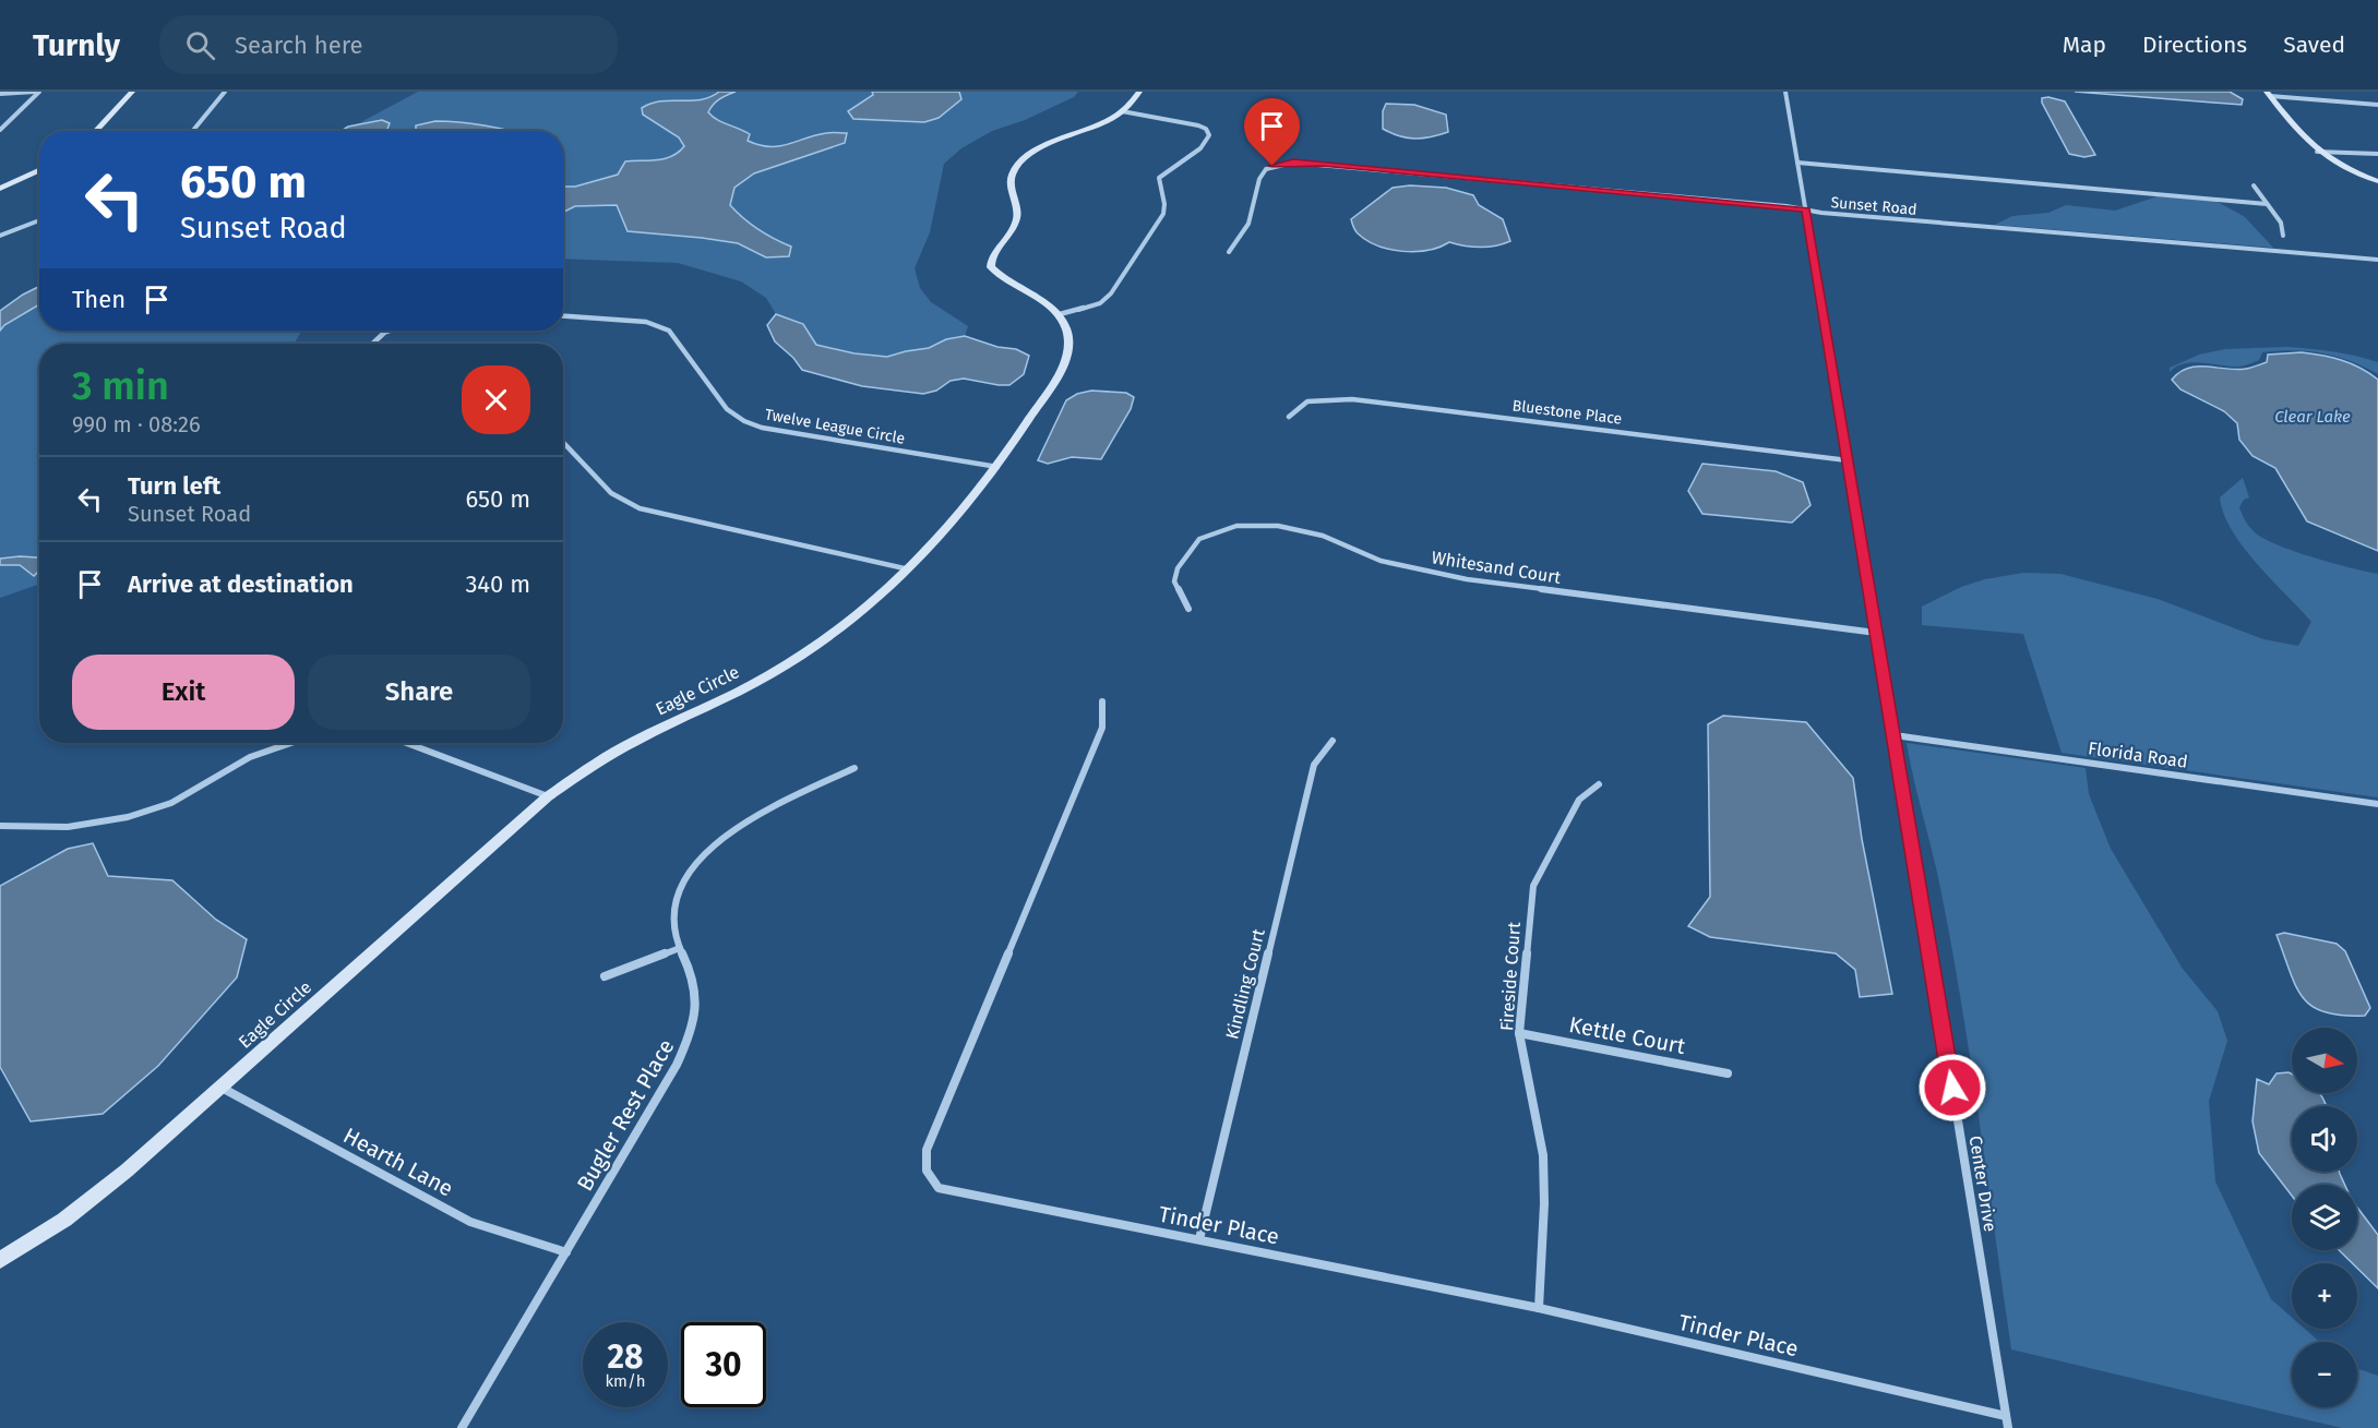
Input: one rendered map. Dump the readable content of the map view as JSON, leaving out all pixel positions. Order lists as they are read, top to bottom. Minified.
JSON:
{"streets":{"street":["Sunset Road","Bluestone Place","Twelve League Circle","Whitesand Court","Eagle Circle","Florida Road","Fireside Court","Kindling Court","Kettle Court","Bugler Rest Place","Hearth Lane","Center Drive","Tinder Place"]},"crossings":[["Sunset Road","Center Drive"],["Bluestone Place","Center Drive"],["Twelve League Circle","Eagle Circle"],["Whitesand Court","Center Drive"],["Eagle Circle","Hearth Lane"],["Florida Road","Center Drive"],["Fireside Court","Kettle Court"],["Fireside Court","Tinder Place"],["Kindling Court","Tinder Place"],["Bugler Rest Place","Hearth Lane"],["Center Drive","Tinder Place"]],"water":["Clear Lake"],"north":"right","page":{"header":"Turnly","search":"Search here","nav":["Map","Directions","Saved"],"turn":["650 m","Sunset Road"],"then":"Then","heading":["3 min","990 m · 08:26"],"list":[{"name":"Turn left","note":"Sunset Road","value":"650 m"},{"name":"Arrive at destination","value":"340 m"}],"buttons":["Exit","Share"],"map_buttons":["+","−"],"speed":"28 km/h","limit":"30"}}
